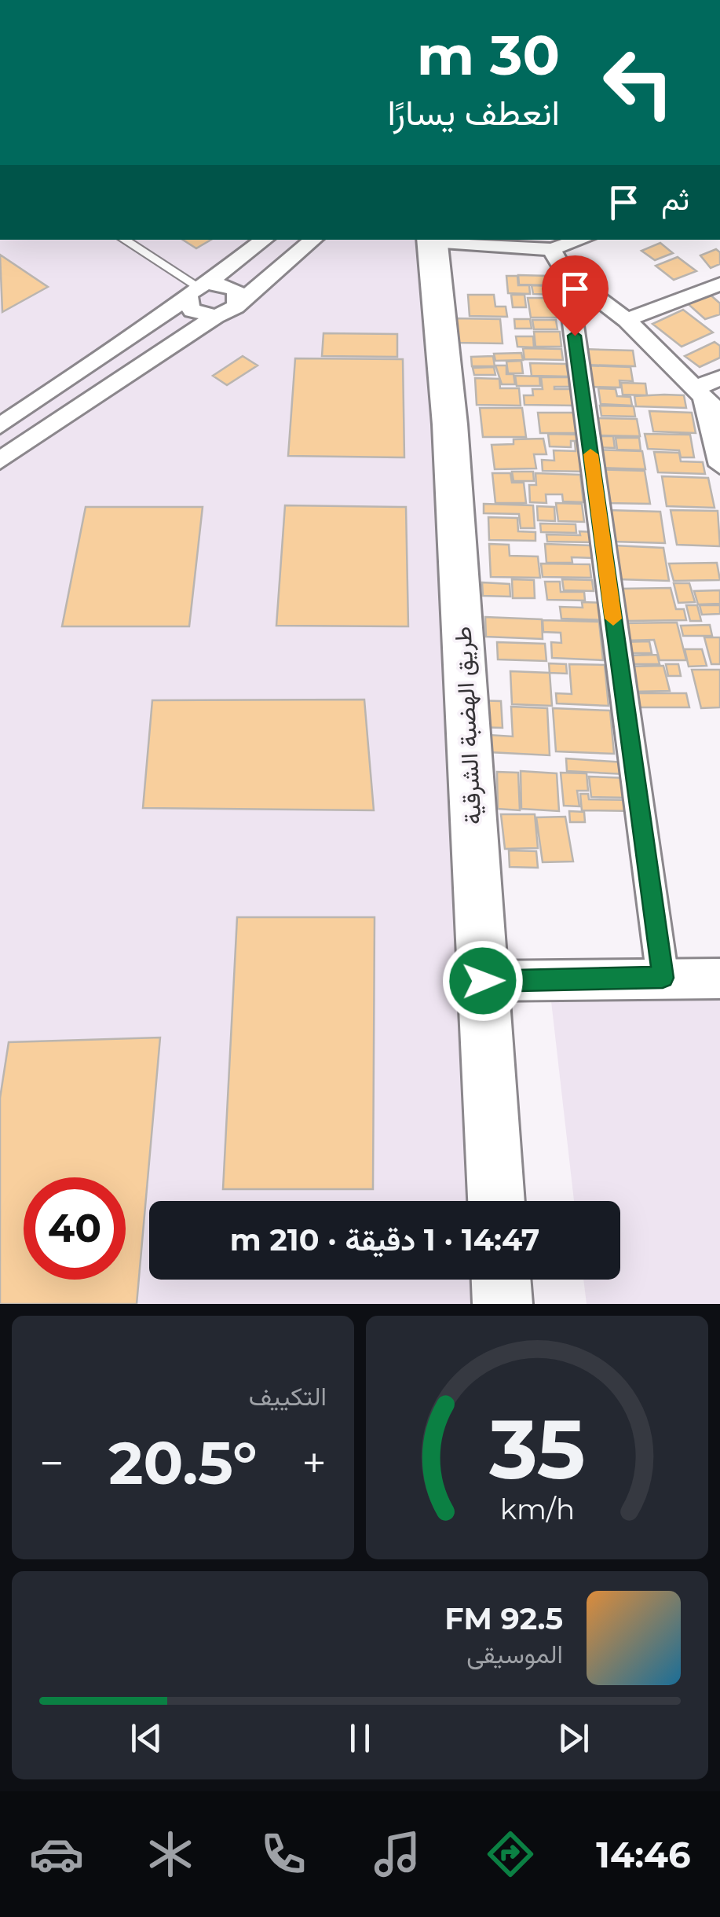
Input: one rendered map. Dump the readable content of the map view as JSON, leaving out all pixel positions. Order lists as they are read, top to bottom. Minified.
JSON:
{"streets":{"main road":["طريق الهضبة الشرقية"]},"page":{"turn":["30 m","انعطف يسارًا"],"then":"ثم","limit":"40","trip":"14:47 · 1 دقيقة · 210 m","tile":"التكييف","heat":["−","20.5°","+"],"song":["92.5 FM","الموسيقى"],"tabs":"14:46","gauge":["35","km/h"]}}
